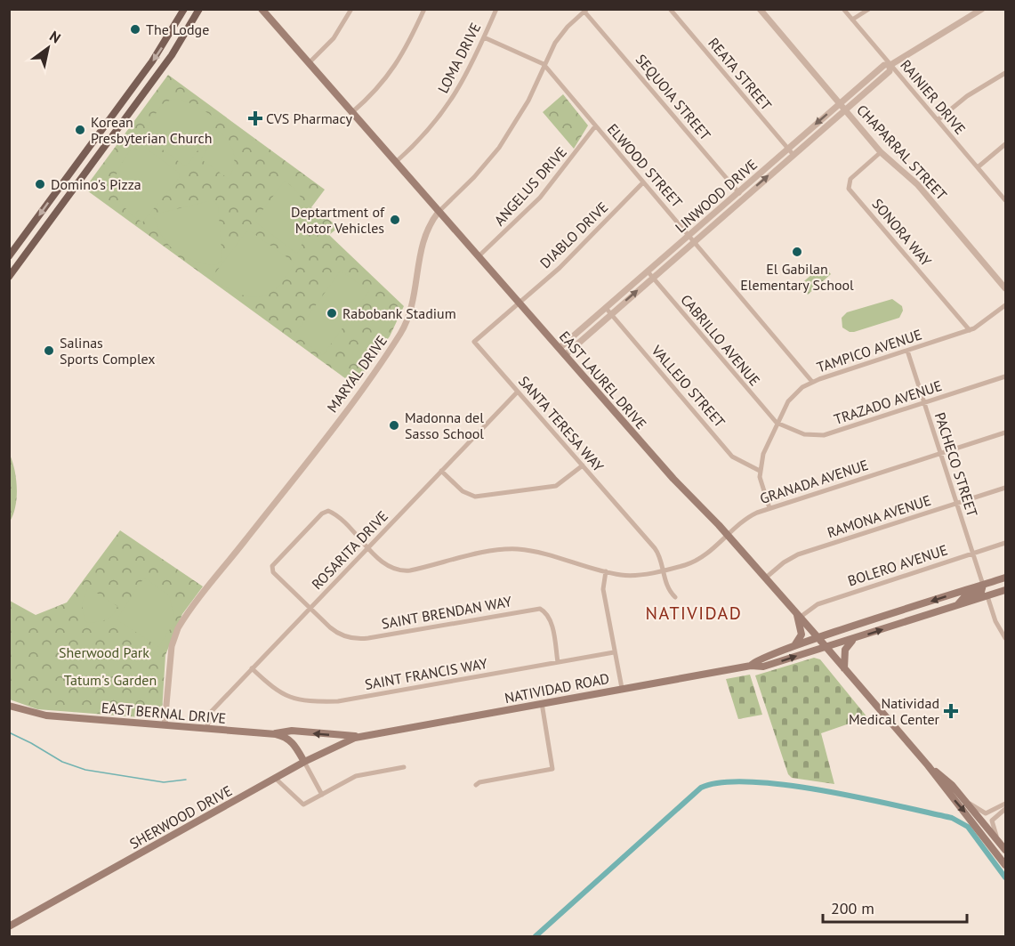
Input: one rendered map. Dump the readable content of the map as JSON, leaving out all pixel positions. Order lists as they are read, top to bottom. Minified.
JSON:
{"streets":{"main road":["EAST LAUREL DRIVE","NATIVIDAD ROAD","EAST BERNAL DRIVE","SHERWOOD DRIVE"],"street":["LOMA DRIVE","REATA STREET","SEQUOIA STREET","RAINIER DRIVE","CHAPARRAL STREET","ELWOOD STREET","ANGELUS DRIVE","LINWOOD DRIVE","SONORA WAY","DIABLO DRIVE","CABRILLO AVENUE","TAMPICO AVENUE","MARYAL DRIVE","VALLEJO STREET","TRAZADO AVENUE","SANTA TERESA WAY","PACHECO STREET","GRANADA AVENUE","RAMONA AVENUE","ROSARITA DRIVE","BOLERO AVENUE","SAINT BRENDAN WAY","SAINT FRANCIS WAY"]},"crossings":[["LOMA DRIVE","ELWOOD STREET"],["LOMA DRIVE","EAST LAUREL DRIVE"],["REATA STREET","LINWOOD DRIVE"],["SEQUOIA STREET","LINWOOD DRIVE"],["SEQUOIA STREET","MARYAL DRIVE"],["RAINIER DRIVE","LINWOOD DRIVE"],["CHAPARRAL STREET","LINWOOD DRIVE"],["CHAPARRAL STREET","SONORA WAY"],["ELWOOD STREET","ANGELUS DRIVE"],["ELWOOD STREET","LINWOOD DRIVE"],["ELWOOD STREET","DIABLO DRIVE"],["ELWOOD STREET","TAMPICO AVENUE"],["ELWOOD STREET","MARYAL DRIVE"],["ANGELUS DRIVE","EAST LAUREL DRIVE"],["LINWOOD DRIVE","CABRILLO AVENUE"],["LINWOOD DRIVE","EAST LAUREL DRIVE"],["LINWOOD DRIVE","VALLEJO STREET"],["SONORA WAY","TAMPICO AVENUE"],["DIABLO DRIVE","EAST LAUREL DRIVE"],["DIABLO DRIVE","SANTA TERESA WAY"],["CABRILLO AVENUE","TAMPICO AVENUE"],["CABRILLO AVENUE","TRAZADO AVENUE"],["TAMPICO AVENUE","VALLEJO STREET"],["TAMPICO AVENUE","TRAZADO AVENUE"],["TAMPICO AVENUE","PACHECO STREET"],["MARYAL DRIVE","EAST LAUREL DRIVE"],["MARYAL DRIVE","EAST BERNAL DRIVE"],["EAST LAUREL DRIVE","SANTA TERESA WAY"],["EAST LAUREL DRIVE","GRANADA AVENUE"],["EAST LAUREL DRIVE","RAMONA AVENUE"],["EAST LAUREL DRIVE","BOLERO AVENUE"],["EAST LAUREL DRIVE","NATIVIDAD ROAD"],["TRAZADO AVENUE","PACHECO STREET"],["SANTA TERESA WAY","GRANADA AVENUE"],["SANTA TERESA WAY","ROSARITA DRIVE"],["PACHECO STREET","GRANADA AVENUE"],["PACHECO STREET","RAMONA AVENUE"],["PACHECO STREET","BOLERO AVENUE"],["PACHECO STREET","NATIVIDAD ROAD"],["GRANADA AVENUE","ROSARITA DRIVE"],["GRANADA AVENUE","SAINT BRENDAN WAY"],["ROSARITA DRIVE","SAINT BRENDAN WAY"],["ROSARITA DRIVE","SAINT FRANCIS WAY"],["ROSARITA DRIVE","EAST BERNAL DRIVE"],["SAINT BRENDAN WAY","SAINT FRANCIS WAY"],["NATIVIDAD ROAD","SHERWOOD DRIVE"],["EAST BERNAL DRIVE","SHERWOOD DRIVE"]],"districts":["NATIVIDAD"],"parks":["Sherwood Park","Tatum's Garden"],"places":{"other":["The Lodge","Korean Presbyterian Church","Domino's Pizza","Deptartment of Motor Vehicles","El Gabilan Elementary School","Rabobank Stadium","Salinas Sports Complex","Madonna del Sasso School"],"health":["CVS Pharmacy","Natividad Medical Center"]},"scale_bar":"200 m","north":"top right"}
